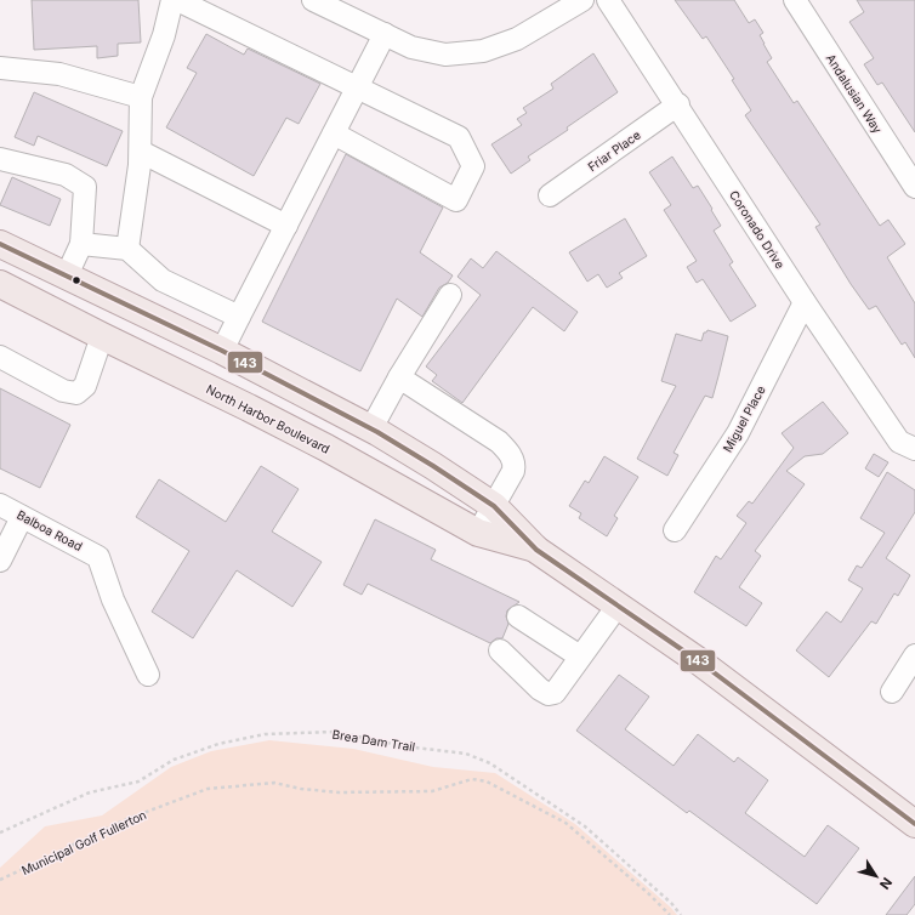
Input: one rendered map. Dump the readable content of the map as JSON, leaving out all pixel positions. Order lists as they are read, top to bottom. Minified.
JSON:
{"streets":{"main road":["North Harbor Boulevard"],"street":["Andalusian Way","Friar Place","Coronado Drive","Miguel Place","Balboa Road"],"path":["Brea Dam Trail","Municipal Golf Fullerton"]},"crossings":[["Friar Place","Coronado Drive"],["Coronado Drive","Miguel Place"]],"lines":["transit line 143"],"north":"bottom right"}
